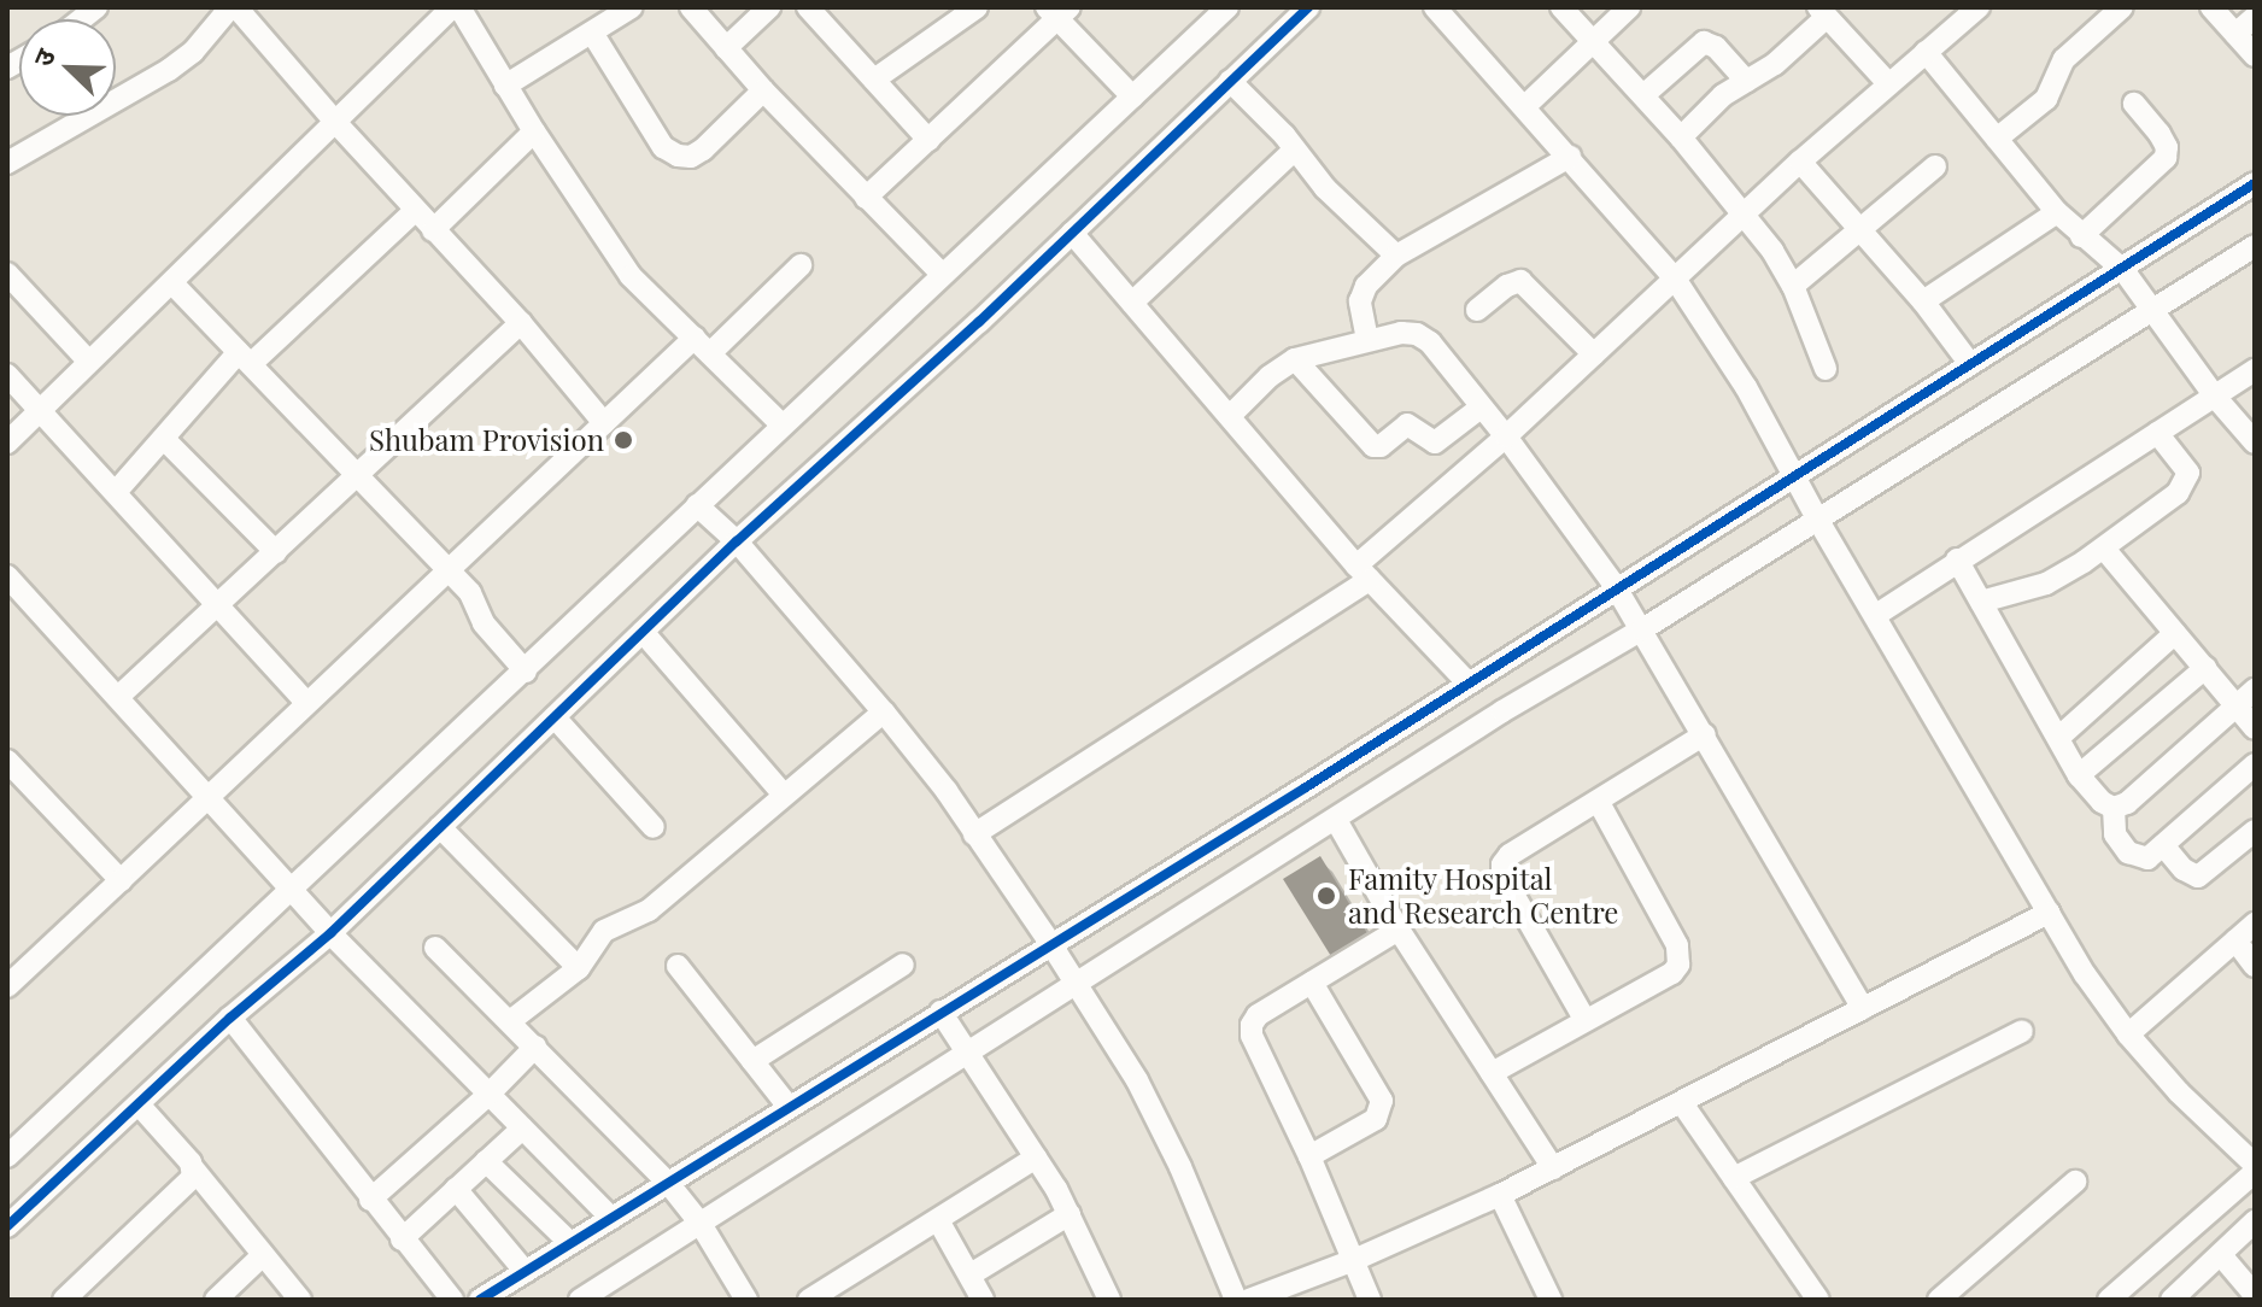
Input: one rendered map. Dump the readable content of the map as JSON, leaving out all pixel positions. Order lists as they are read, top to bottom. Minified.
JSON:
{"places":["Shubam Provision","Famity Hospital and Research Centre"],"north":"top left"}
